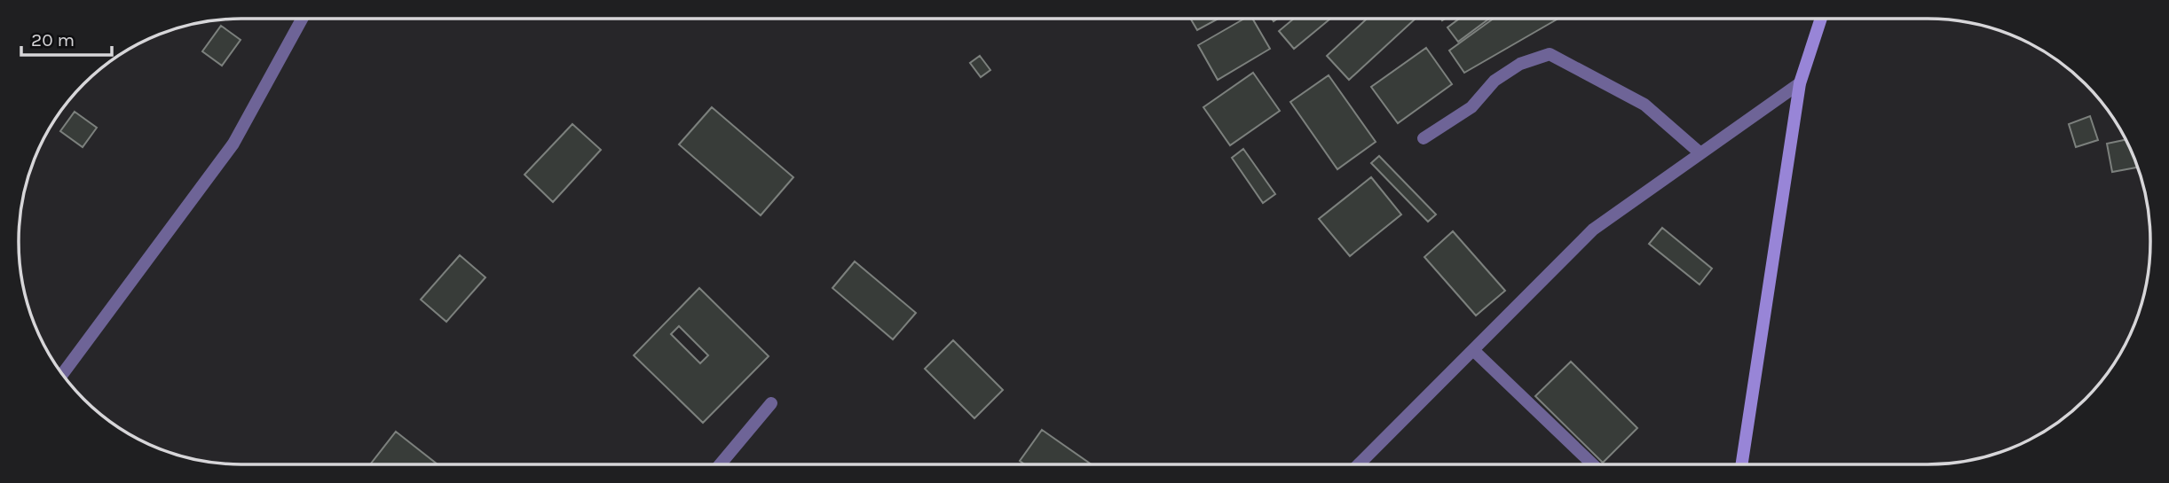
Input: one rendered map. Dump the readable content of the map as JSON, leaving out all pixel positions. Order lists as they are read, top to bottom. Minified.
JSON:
{"scale_bar":"20 m"}
